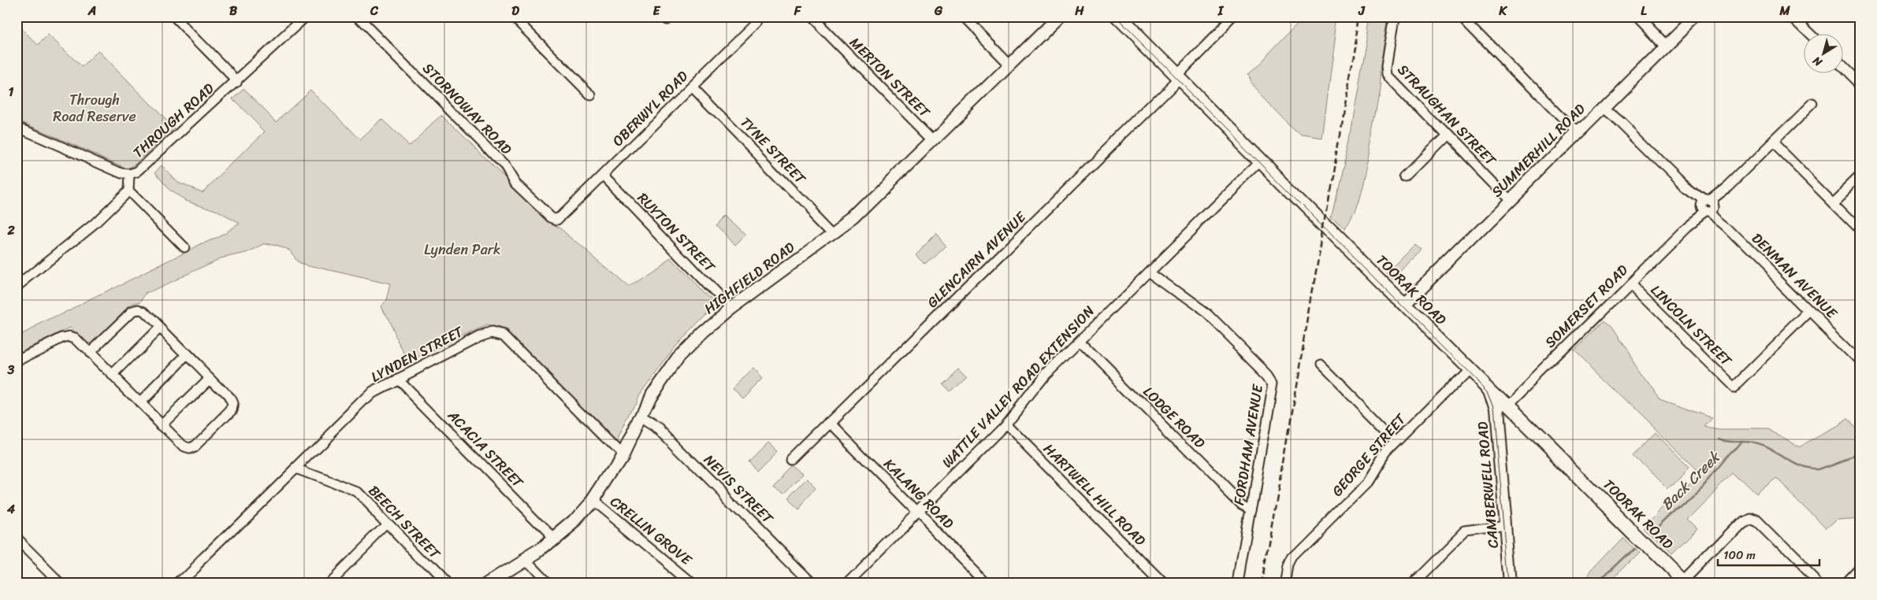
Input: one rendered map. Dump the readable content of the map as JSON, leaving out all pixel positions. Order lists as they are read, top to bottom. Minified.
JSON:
{"streets":{"highway":["TOORAK ROAD"],"main road":["SUMMERHILL ROAD","HIGHFIELD ROAD","CAMBERWELL ROAD"],"street":["MERTON STREET","STORNOWAY ROAD","OBERWYL ROAD","STRAUGHAN STREET","THROUGH ROAD","TYNE STREET","RUYTON STREET","GLENCAIRN AVENUE","DENMAN AVENUE","SOMERSET ROAD","LINCOLN STREET","LYNDEN STREET","WATTLE VALLEY ROAD EXTENSION","LODGE ROAD","FORDHAM AVENUE","ACACIA STREET","GEORGE STREET","NEVIS STREET","KALANG ROAD","HARTWELL HILL ROAD","BEECH STREET","CRELLIN GROVE"]},"crossings":[["MERTON STREET","HIGHFIELD ROAD"],["STORNOWAY ROAD","OBERWYL ROAD"],["OBERWYL ROAD","TYNE STREET"],["OBERWYL ROAD","RUYTON STREET"],["STRAUGHAN STREET","SUMMERHILL ROAD"],["TYNE STREET","HIGHFIELD ROAD"],["SUMMERHILL ROAD","DENMAN AVENUE"],["SUMMERHILL ROAD","TOORAK ROAD"],["RUYTON STREET","HIGHFIELD ROAD"],["GLENCAIRN AVENUE","TOORAK ROAD"],["GLENCAIRN AVENUE","KALANG ROAD"],["DENMAN AVENUE","SOMERSET ROAD"],["DENMAN AVENUE","LINCOLN STREET"],["HIGHFIELD ROAD","LYNDEN STREET"],["HIGHFIELD ROAD","ACACIA STREET"],["HIGHFIELD ROAD","NEVIS STREET"],["HIGHFIELD ROAD","CRELLIN GROVE"],["TOORAK ROAD","SOMERSET ROAD"],["TOORAK ROAD","WATTLE VALLEY ROAD EXTENSION"],["TOORAK ROAD","GEORGE STREET"],["TOORAK ROAD","CAMBERWELL ROAD"],["SOMERSET ROAD","LINCOLN STREET"],["LYNDEN STREET","ACACIA STREET"],["LYNDEN STREET","BEECH STREET"],["WATTLE VALLEY ROAD EXTENSION","LODGE ROAD"],["WATTLE VALLEY ROAD EXTENSION","FORDHAM AVENUE"],["WATTLE VALLEY ROAD EXTENSION","KALANG ROAD"],["WATTLE VALLEY ROAD EXTENSION","HARTWELL HILL ROAD"],["LODGE ROAD","FORDHAM AVENUE"]],"water":["Back Creek"],"parks":["Through Road Reserve","Lynden Park"],"scale_bar":"100 m","north":"bottom left","grid":{"columns":["A","B","C","D","E","F","G","H","I","J","K","L","M"],"rows":["1","2","3","4"]}}
